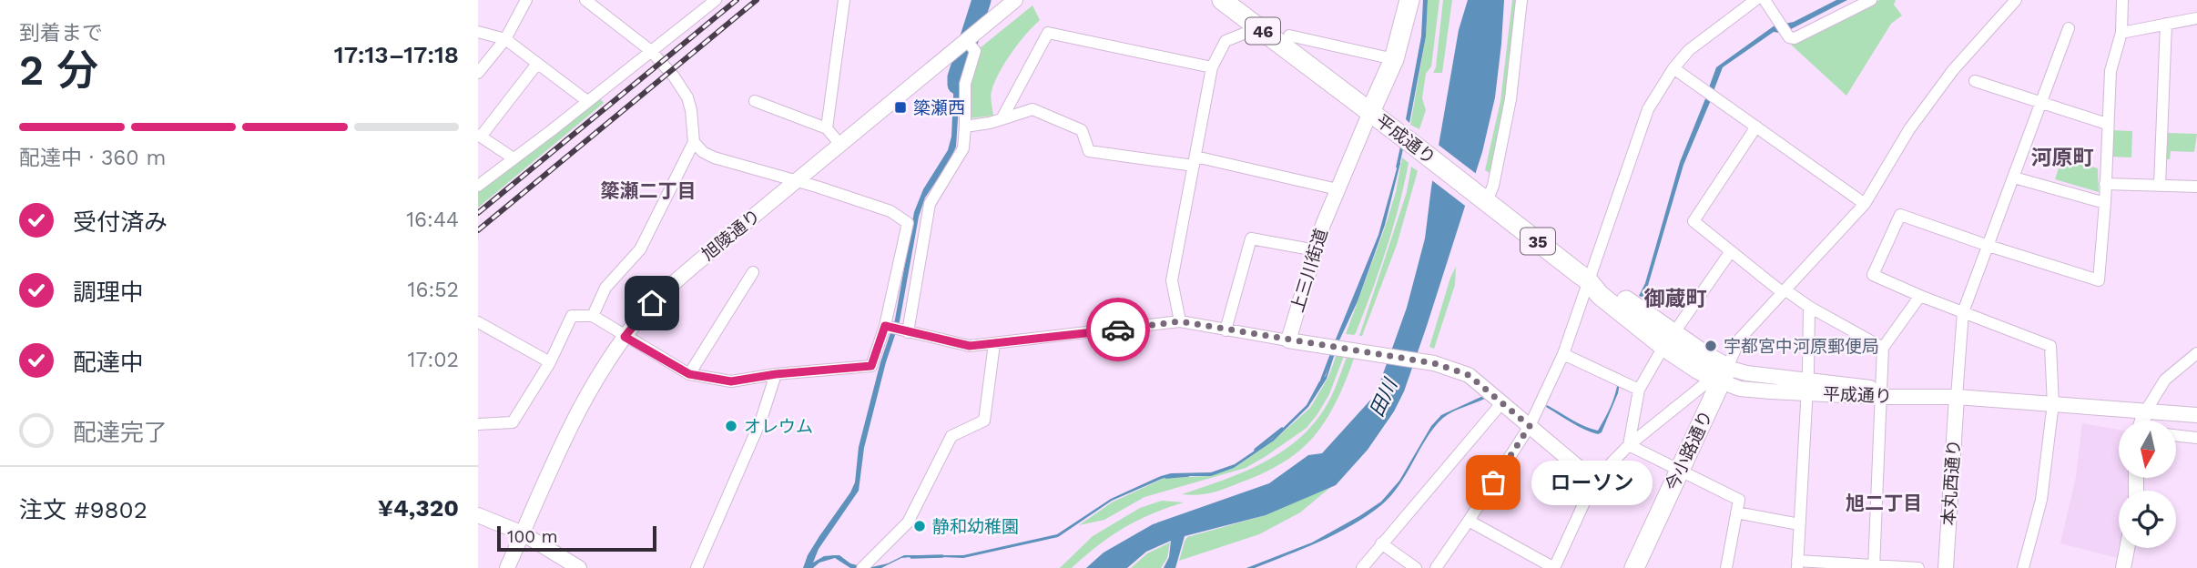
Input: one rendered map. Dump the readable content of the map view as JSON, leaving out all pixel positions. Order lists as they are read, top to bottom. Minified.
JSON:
{"streets":{"main road":["46","平成通り","35","上三川街道","今小路通り"],"street":["旭陵通り","本丸西通り"]},"crossings":[["平成通り","上三川街道"],["平成通り","今小路通り"],["平成通り","本丸西通り"]],"districts":["河原町","簗瀬二丁目","御蔵町","旭二丁目"],"water":["田川"],"places":{"transit":["簗瀬西"],"other":["宇都宮中河原郵便局","オレウム","ローソン","静和幼稚園"]},"scale_bar":"100 m","north":"bottom","page":{"heading":["2 分","到着まで","17:13–17:18"],"panel":["注文 #9802","¥4,320"],"bar":"配達中 · 360 m","list":[["受付済み","16:44"],["調理中","16:52"],["配達中","17:02"],"配達完了"],"bubble":"ローソン","scale":"100 m"}}
